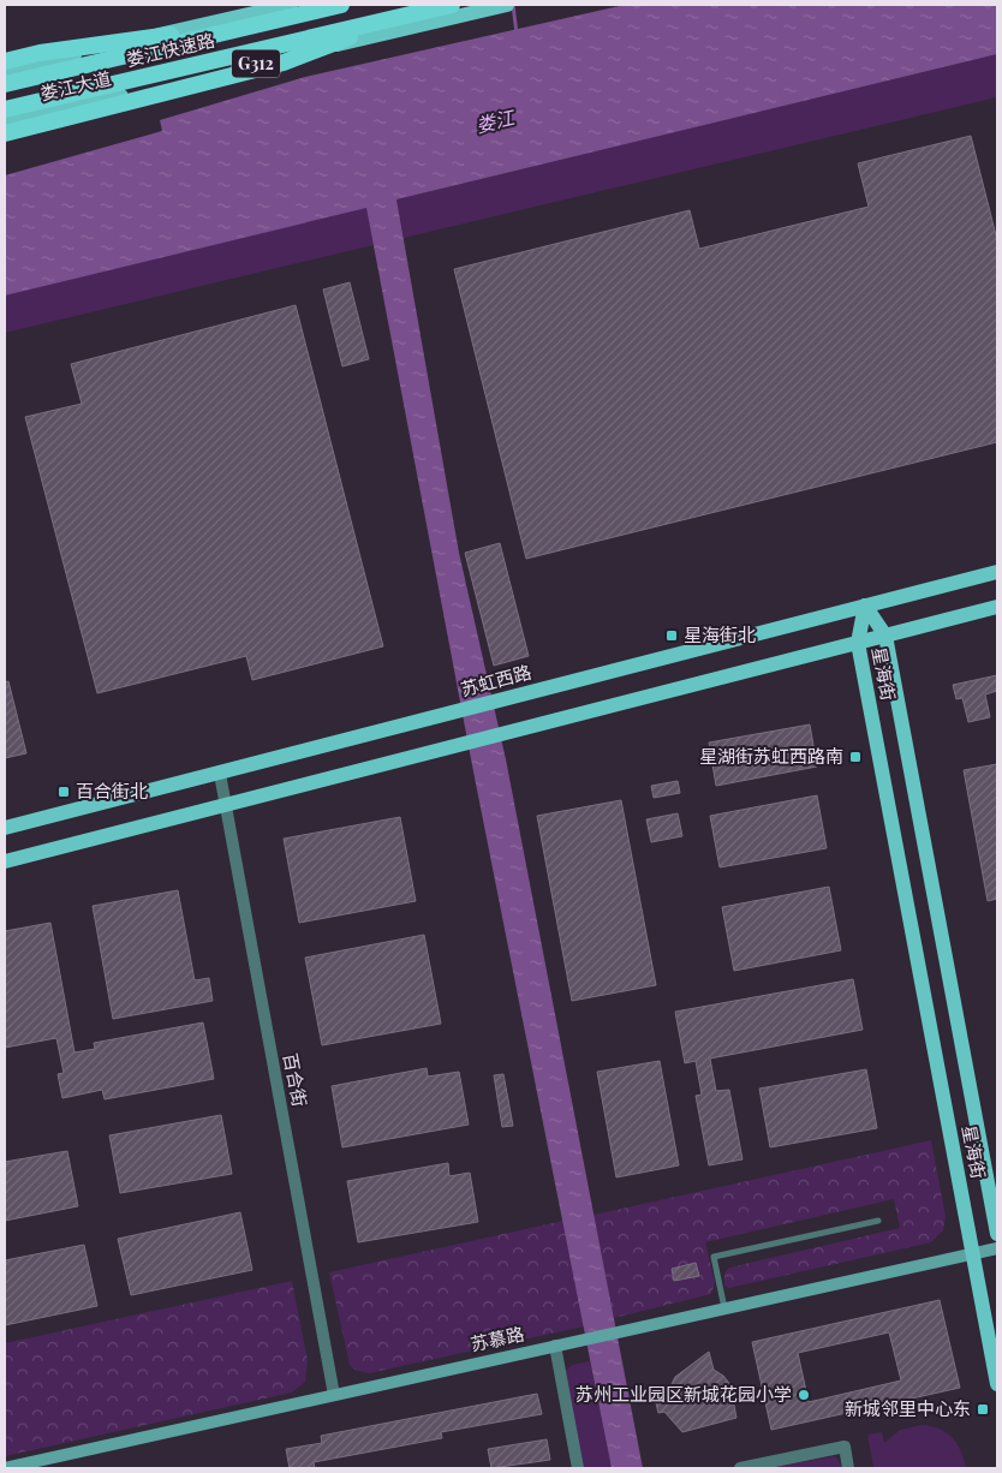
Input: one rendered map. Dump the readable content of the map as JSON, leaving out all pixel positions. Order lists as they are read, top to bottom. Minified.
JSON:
{"streets":{"highway":["娄江快速路"],"main road":["G312","娄江大道","星海街","苏虹西路","苏慕路"],"street":["百合街"]},"crossings":[["娄江快速路","娄江大道"],["星海街","苏虹西路"],["星海街","苏慕路"],["苏虹西路","百合街"],["百合街","苏慕路"]],"water":["娄江"],"places":{"transit":["星海街北","星湖街苏虹西路南","百合街北","新城邻里中心东"],"other":["苏州工业园区新城花园小学"]}}
